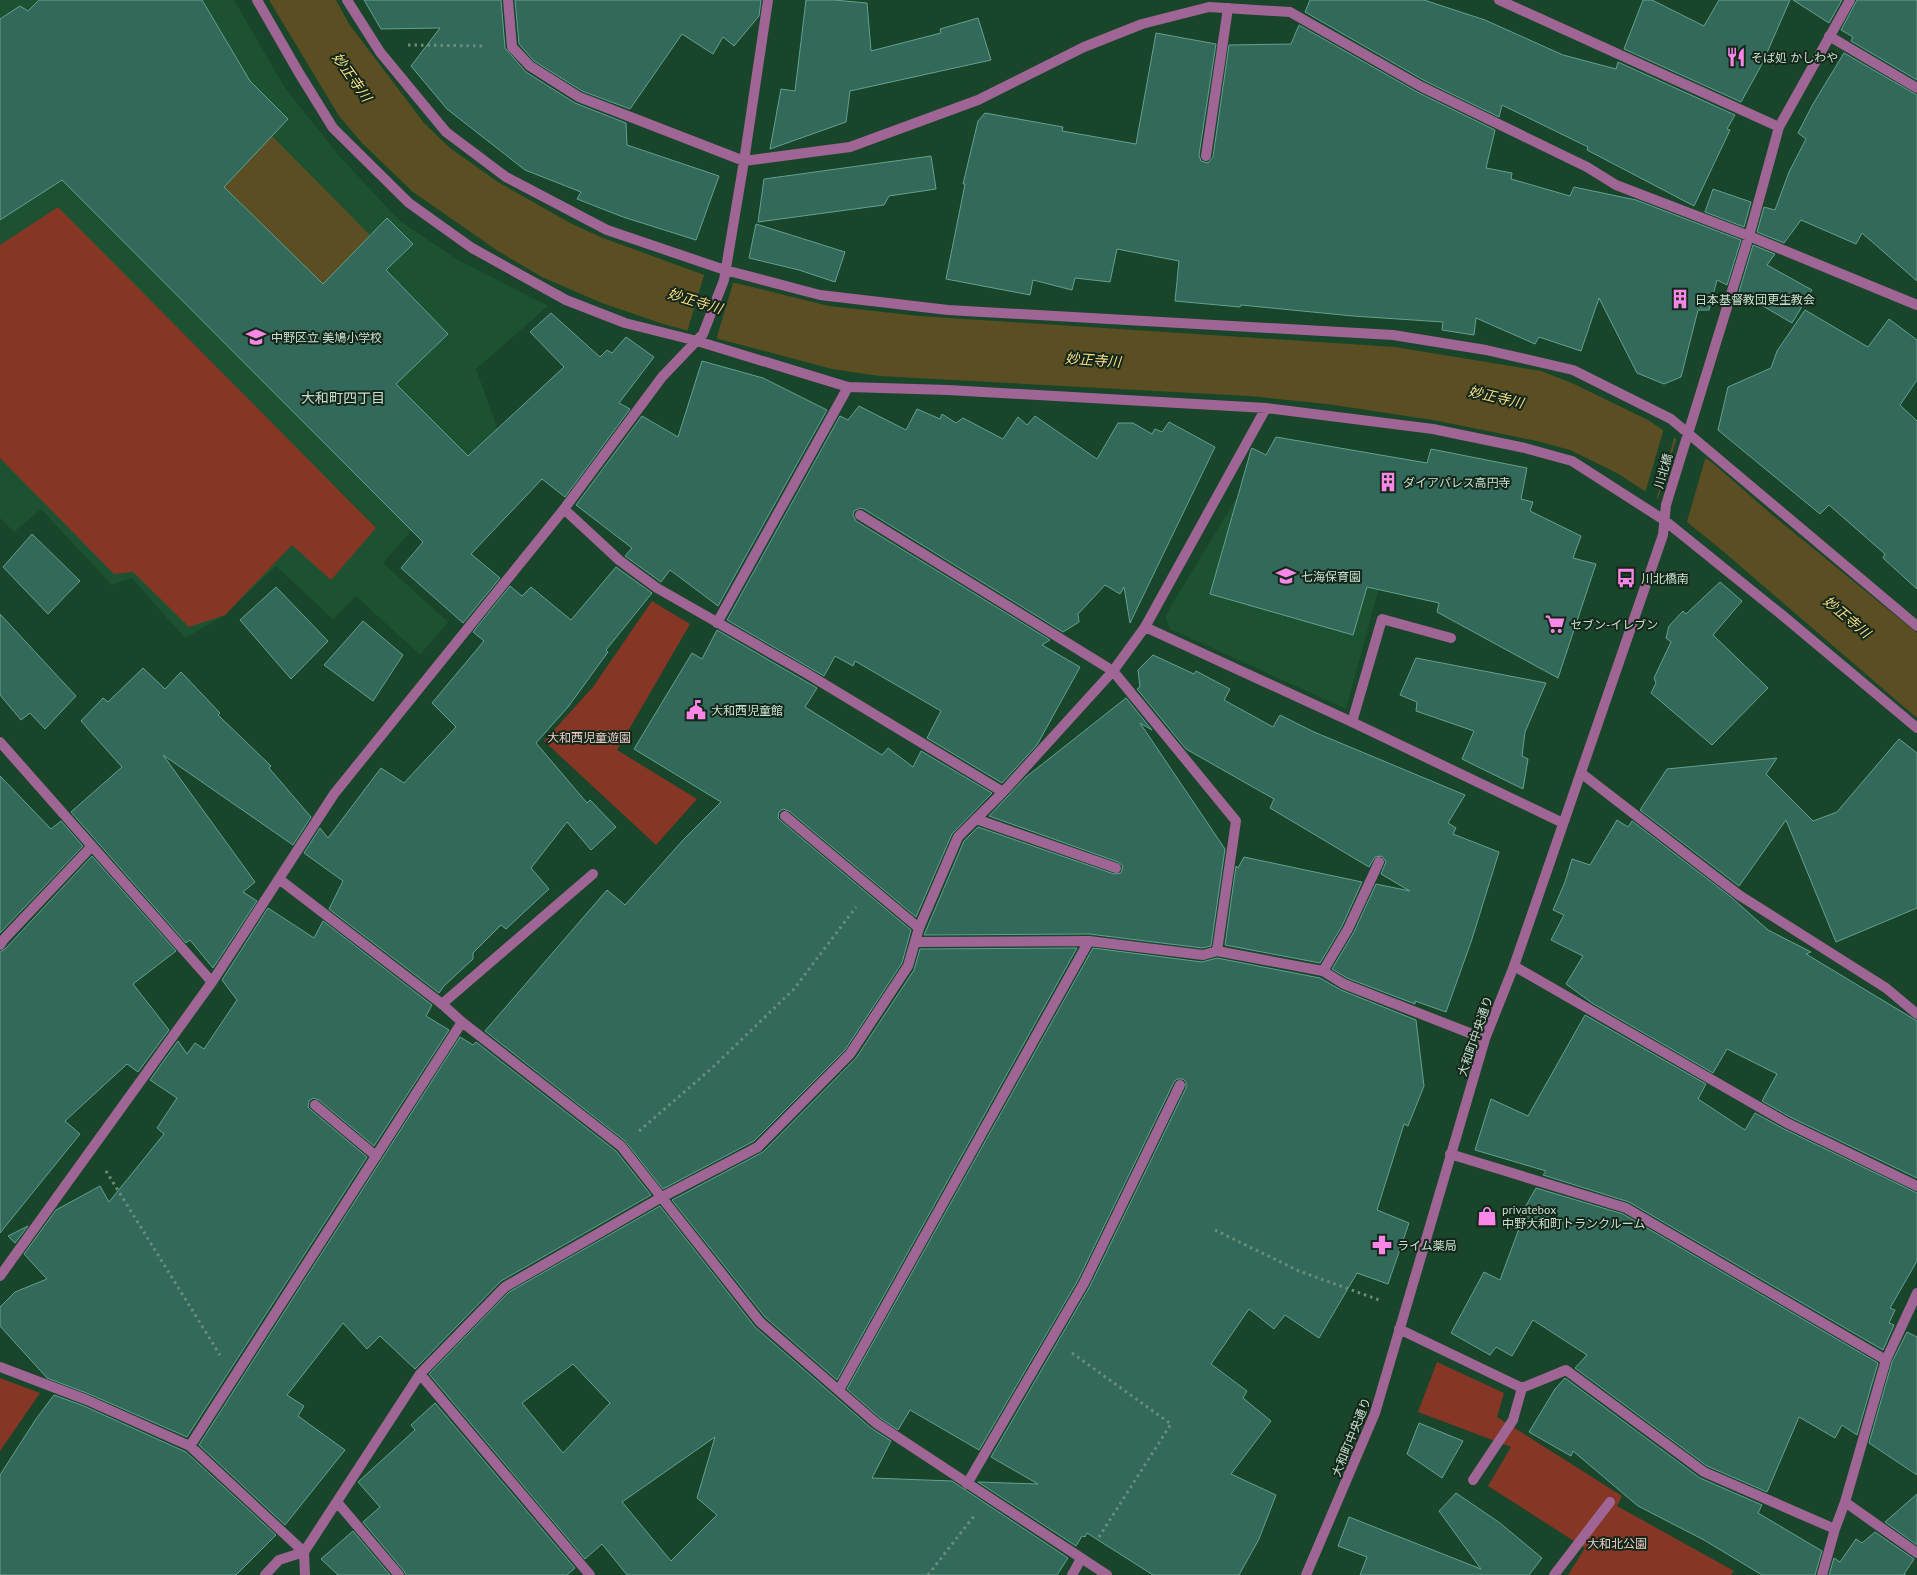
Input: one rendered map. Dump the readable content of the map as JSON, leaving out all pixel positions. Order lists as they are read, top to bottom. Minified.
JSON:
{"streets":{"street":["川北橋","大和町中央通り"]},"crossings":[["川北橋","大和町中央通り"]],"districts":["大和町四丁目"],"water":["妙正寺川"],"parks":["大和西児童遊園","大和北公園"],"places":{"restaurant":["そば処 かしわや"],"building":["日本基督教団更生教会","ダイアパレス高円寺"],"school or university":["中野区立 美鳩小学校","七海保育園"],"bus stop":["川北橋南"],"supermarket":["セブン-イレブン"],"public building":["大和西児童館"],"shop":["privatebox 中野大和町トランクルーム"],"pharmacy":["ライム薬局"]}}
